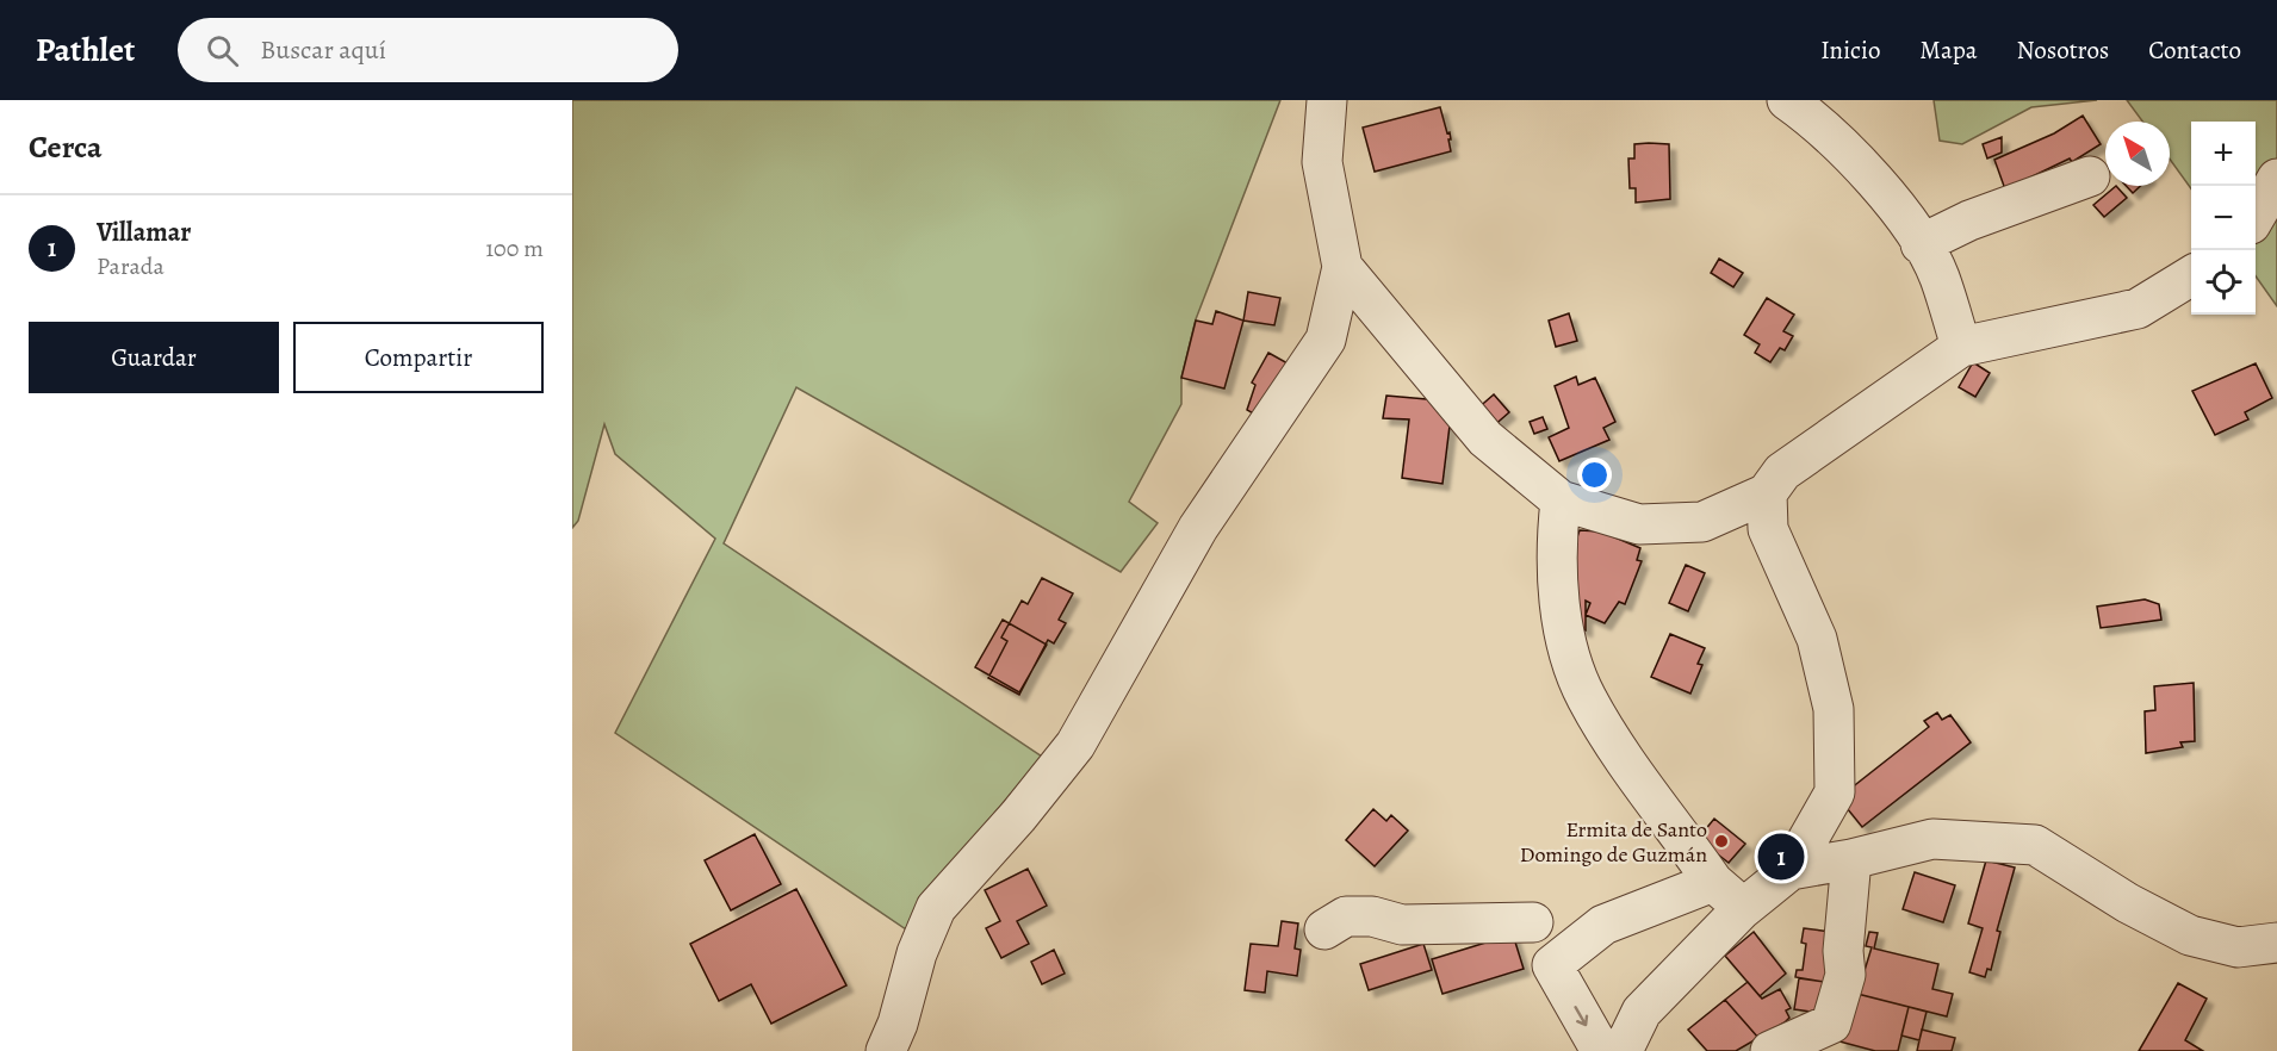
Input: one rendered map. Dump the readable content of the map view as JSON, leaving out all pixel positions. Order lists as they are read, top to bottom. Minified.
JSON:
{"places":["Ermita de Santo Domingo de Guzmán"],"north":"top left","page":{"header":"Pathlet","search":"Buscar aquí","nav":["Inicio","Mapa","Nosotros","Contacto"],"heading":"Cerca","map_buttons":["+","−"],"list":[{"mark":"1","name":"Villamar","note":"Parada","value":"100 m"}],"buttons":["Guardar","Compartir"],"pins":"1"}}
